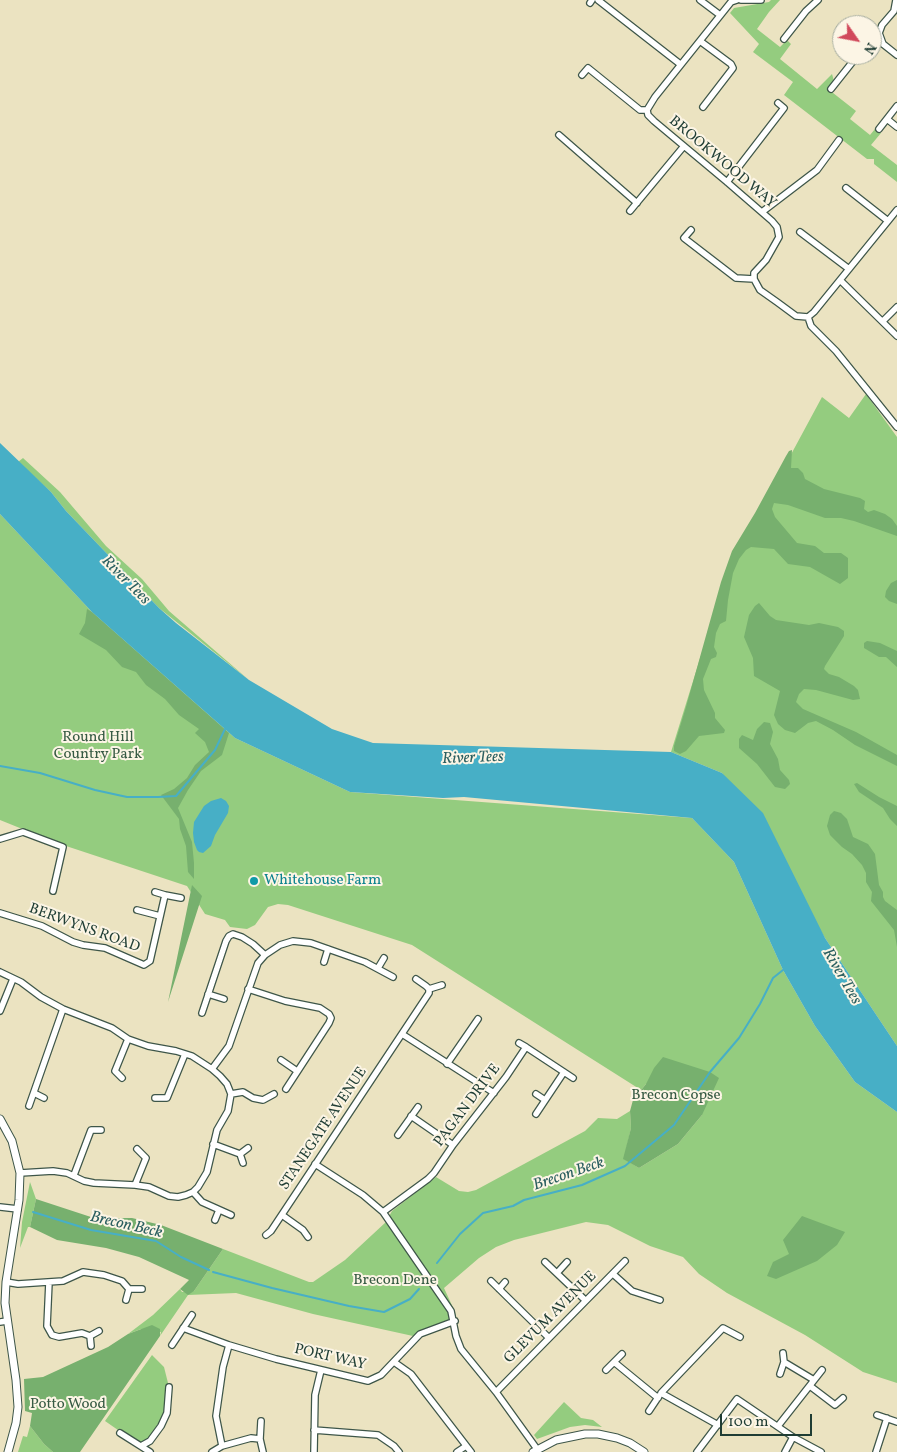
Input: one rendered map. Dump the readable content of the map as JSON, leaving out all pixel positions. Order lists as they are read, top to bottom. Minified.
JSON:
{"streets":{"street":["BROOKWOOD WAY","BERWYNS ROAD","PAGAN DRIVE","STANEGATE AVENUE","GLEVUM AVENUE","PORT WAY"]},"water":["River Tees","Brecon Beck"],"parks":["Round Hill Country Park","Brecon Copse","Brecon Dene","Potto Wood"],"places":["Whitehouse Farm"],"scale_bar":"100 m","north":"bottom right"}
